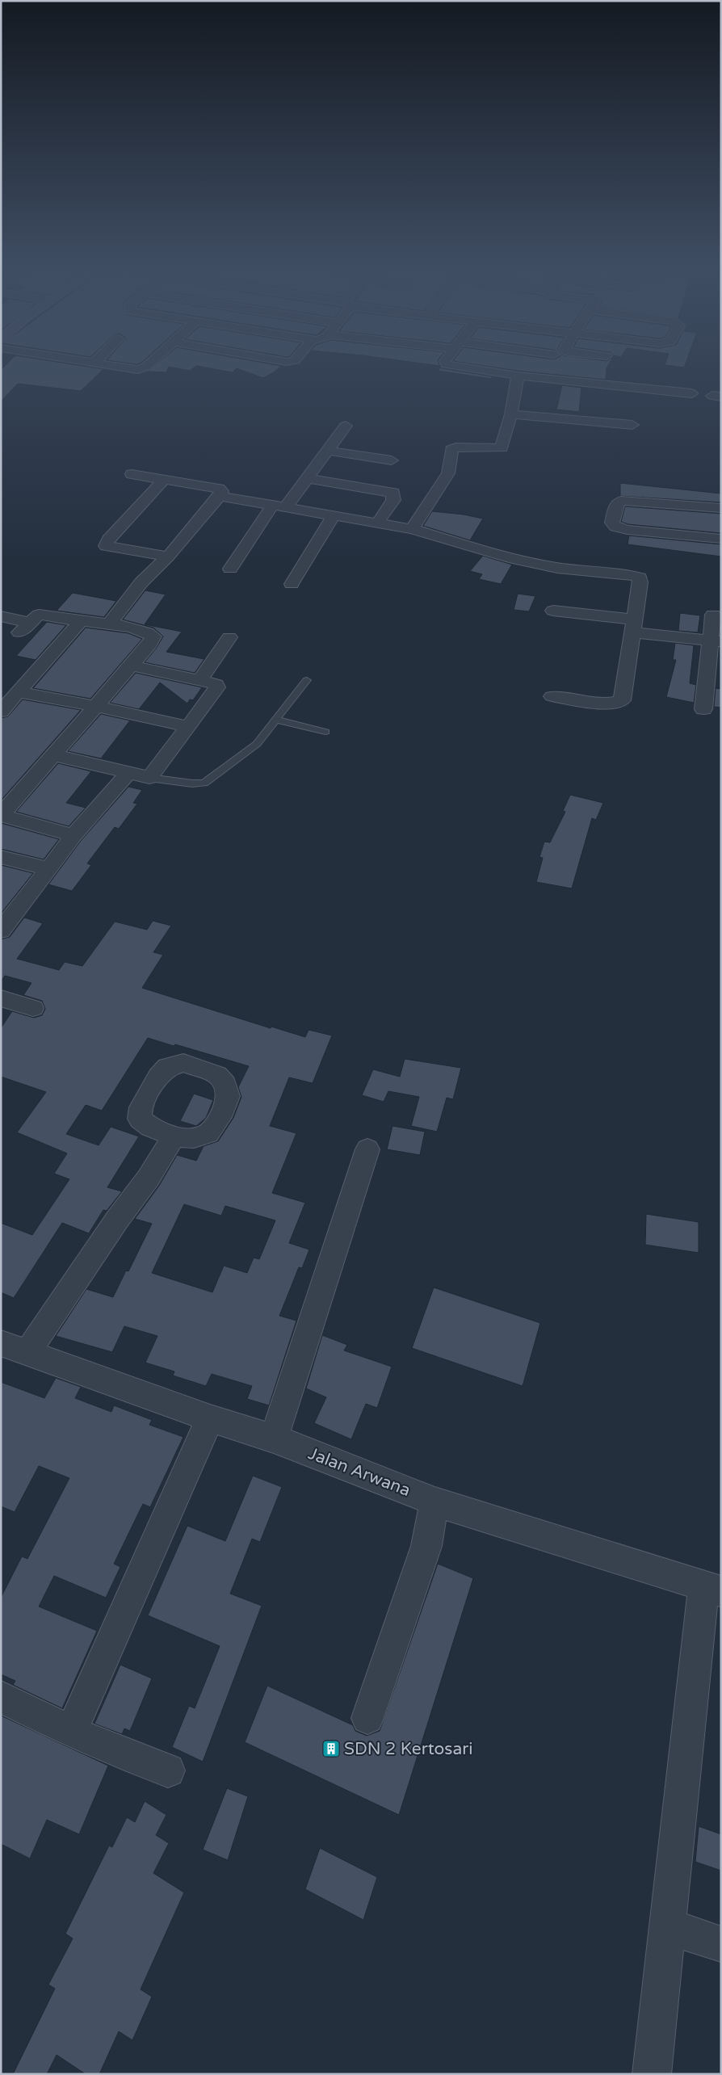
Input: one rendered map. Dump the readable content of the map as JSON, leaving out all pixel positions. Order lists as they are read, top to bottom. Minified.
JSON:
{"streets":{"street":["Jalan Arwana"]},"places":{"building":["SDN 2 Kertosari"]}}
